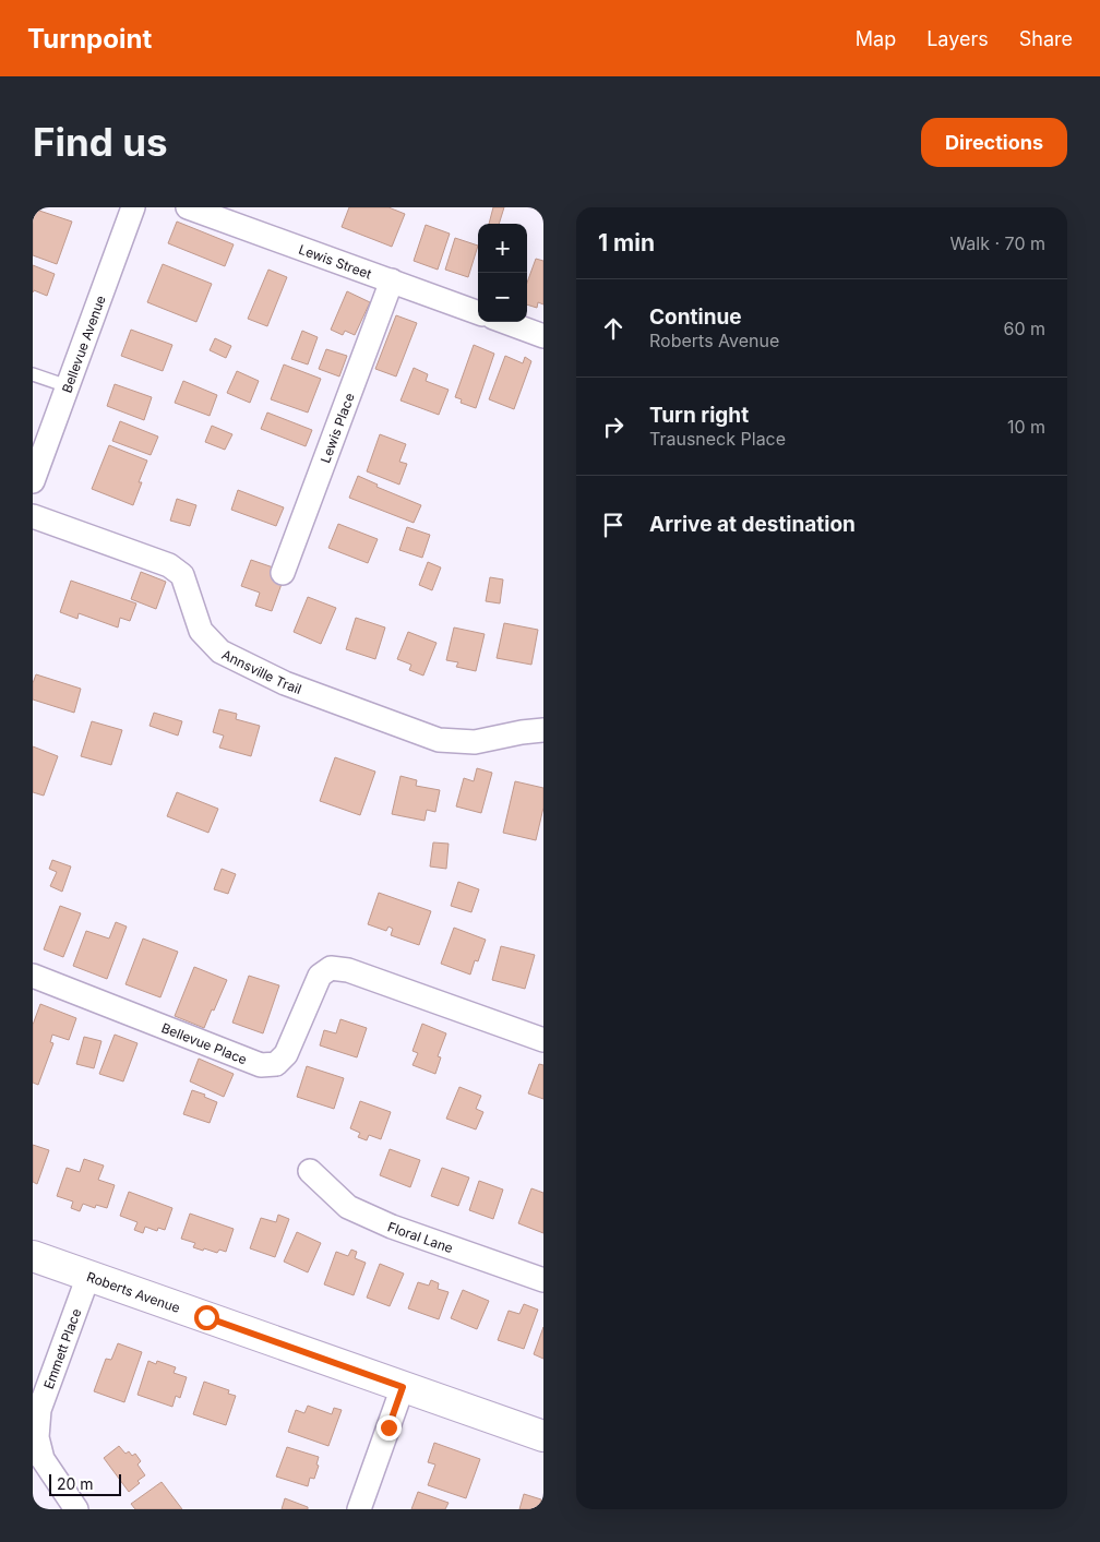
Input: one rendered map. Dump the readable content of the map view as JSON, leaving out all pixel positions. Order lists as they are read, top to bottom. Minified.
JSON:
{"streets":{"street":["Lewis Street","Bellevue Avenue","Lewis Place","Annsville Trail","Bellevue Place","Floral Lane","Roberts Avenue","Emmett Place"]},"crossings":[["Lewis Street","Lewis Place"],["Roberts Avenue","Emmett Place"]],"scale_bar":"20 m","page":{"header":"Turnpoint","nav":["Map","Layers","Share"],"buttons":"Directions","title":"Find us","heading":["1 min","Walk · 70 m"],"map_buttons":["+","−"],"list":[["Continue","Roberts Avenue","60 m"],["Turn right","Trausneck Place","10 m"],"Arrive at destination"],"scale":"20 m"}}
